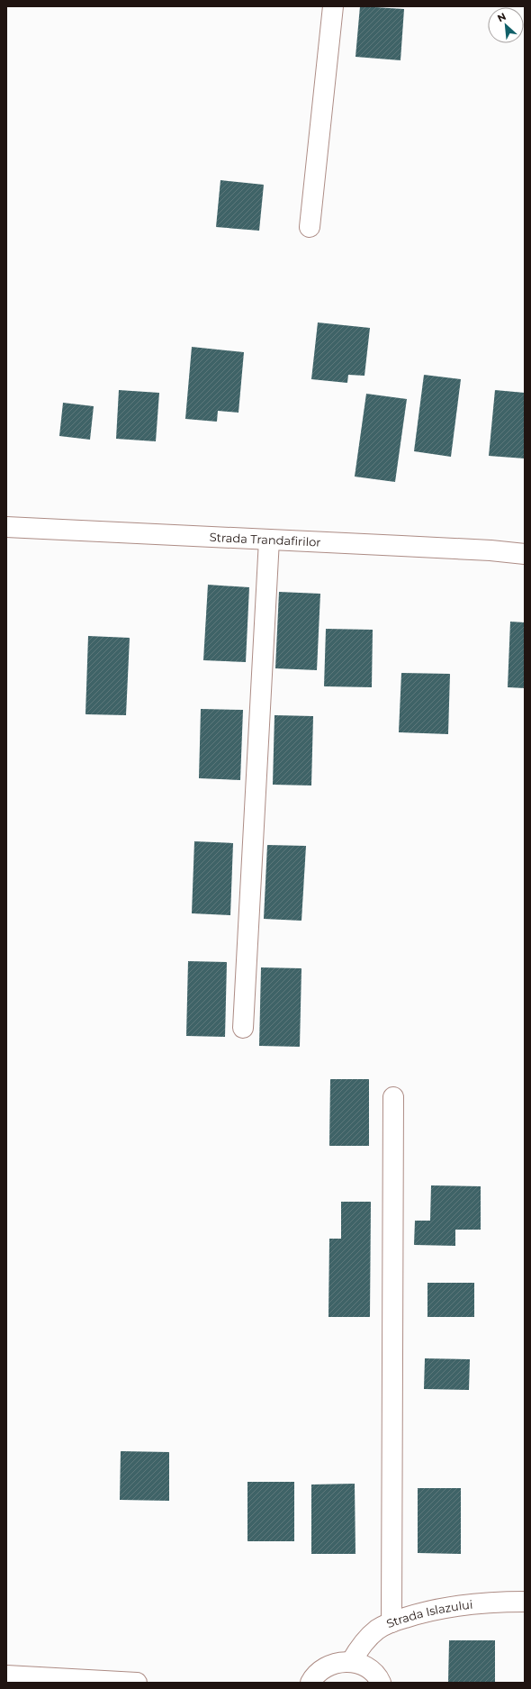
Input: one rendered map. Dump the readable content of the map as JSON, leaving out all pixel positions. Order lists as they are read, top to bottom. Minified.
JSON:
{"streets":{"street":["Strada Trandafirilor","Strada Islazului"]},"north":"top left"}
